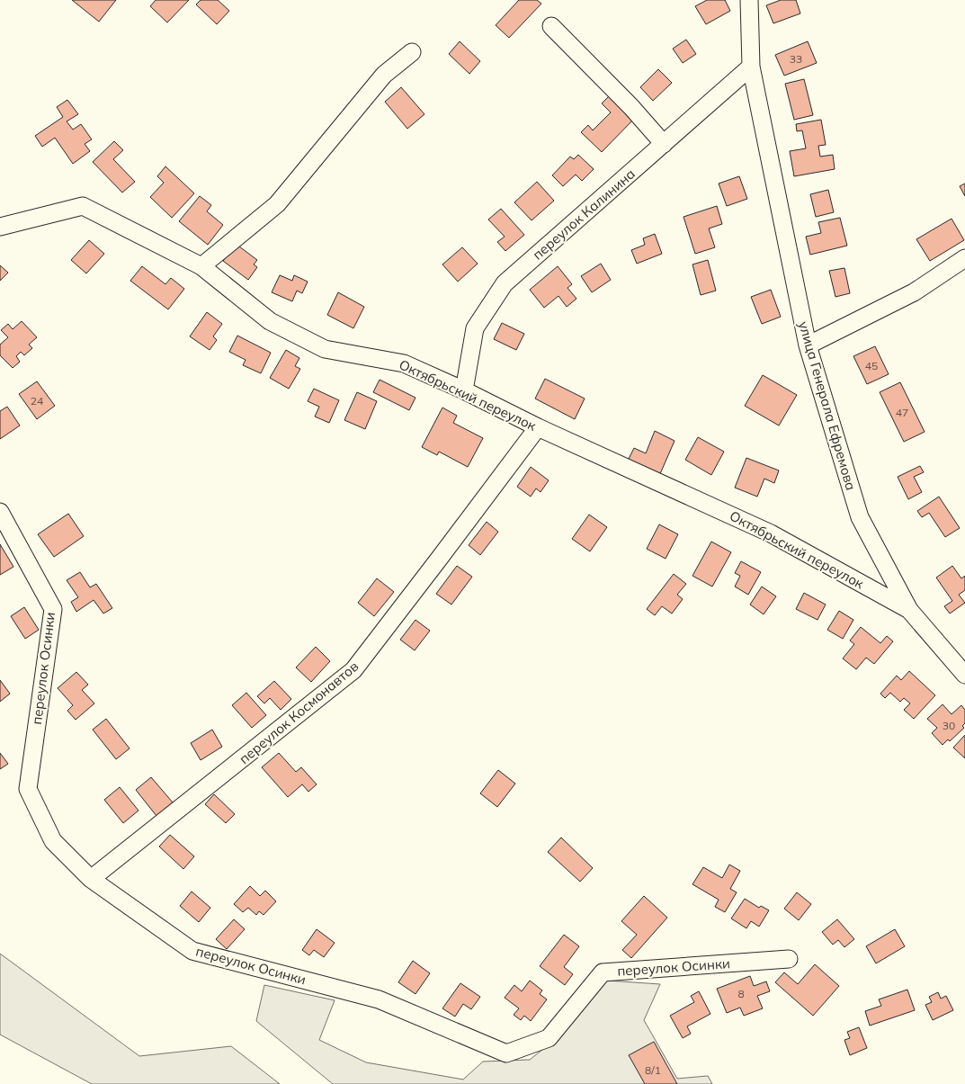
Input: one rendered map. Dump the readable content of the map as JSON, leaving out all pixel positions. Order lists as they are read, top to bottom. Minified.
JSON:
{"streets":{"street":["переулок Калинина","Октябрьский переулок","улица Генерала Ефремова","переулок Осинки","переулок Космонавтов"]},"crossings":[["переулок Калинина","Октябрьский переулок"],["переулок Калинина","улица Генерала Ефремова"],["Октябрьский переулок","улица Генерала Ефремова"],["Октябрьский переулок","переулок Космонавтов"],["переулок Осинки","переулок Космонавтов"]],"house_numbers":["33","45","24","47","30","8","8/1"]}
